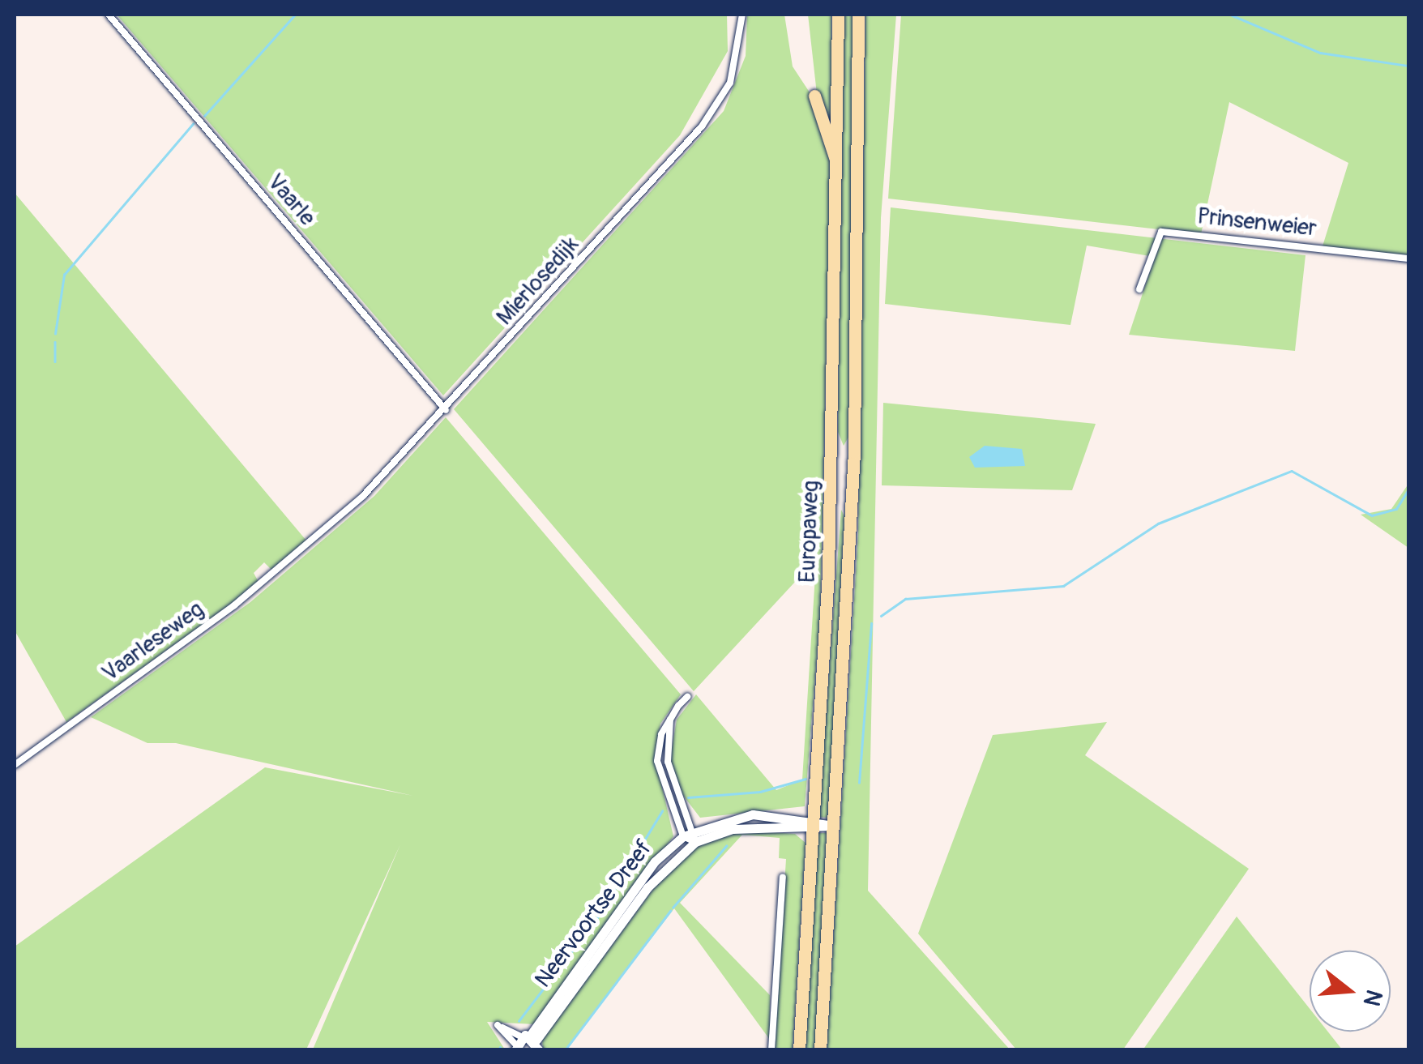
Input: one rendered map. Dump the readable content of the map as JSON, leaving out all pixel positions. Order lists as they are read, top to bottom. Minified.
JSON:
{"streets":{"highway":["Europaweg"],"street":["Vaarle","Prinsenweier","Mierlosedijk","Vaarleseweg","Neervoortse Dreef"]},"crossings":[["Vaarle","Mierlosedijk"],["Mierlosedijk","Vaarleseweg"],["Europaweg","Neervoortse Dreef"]],"north":"right"}
